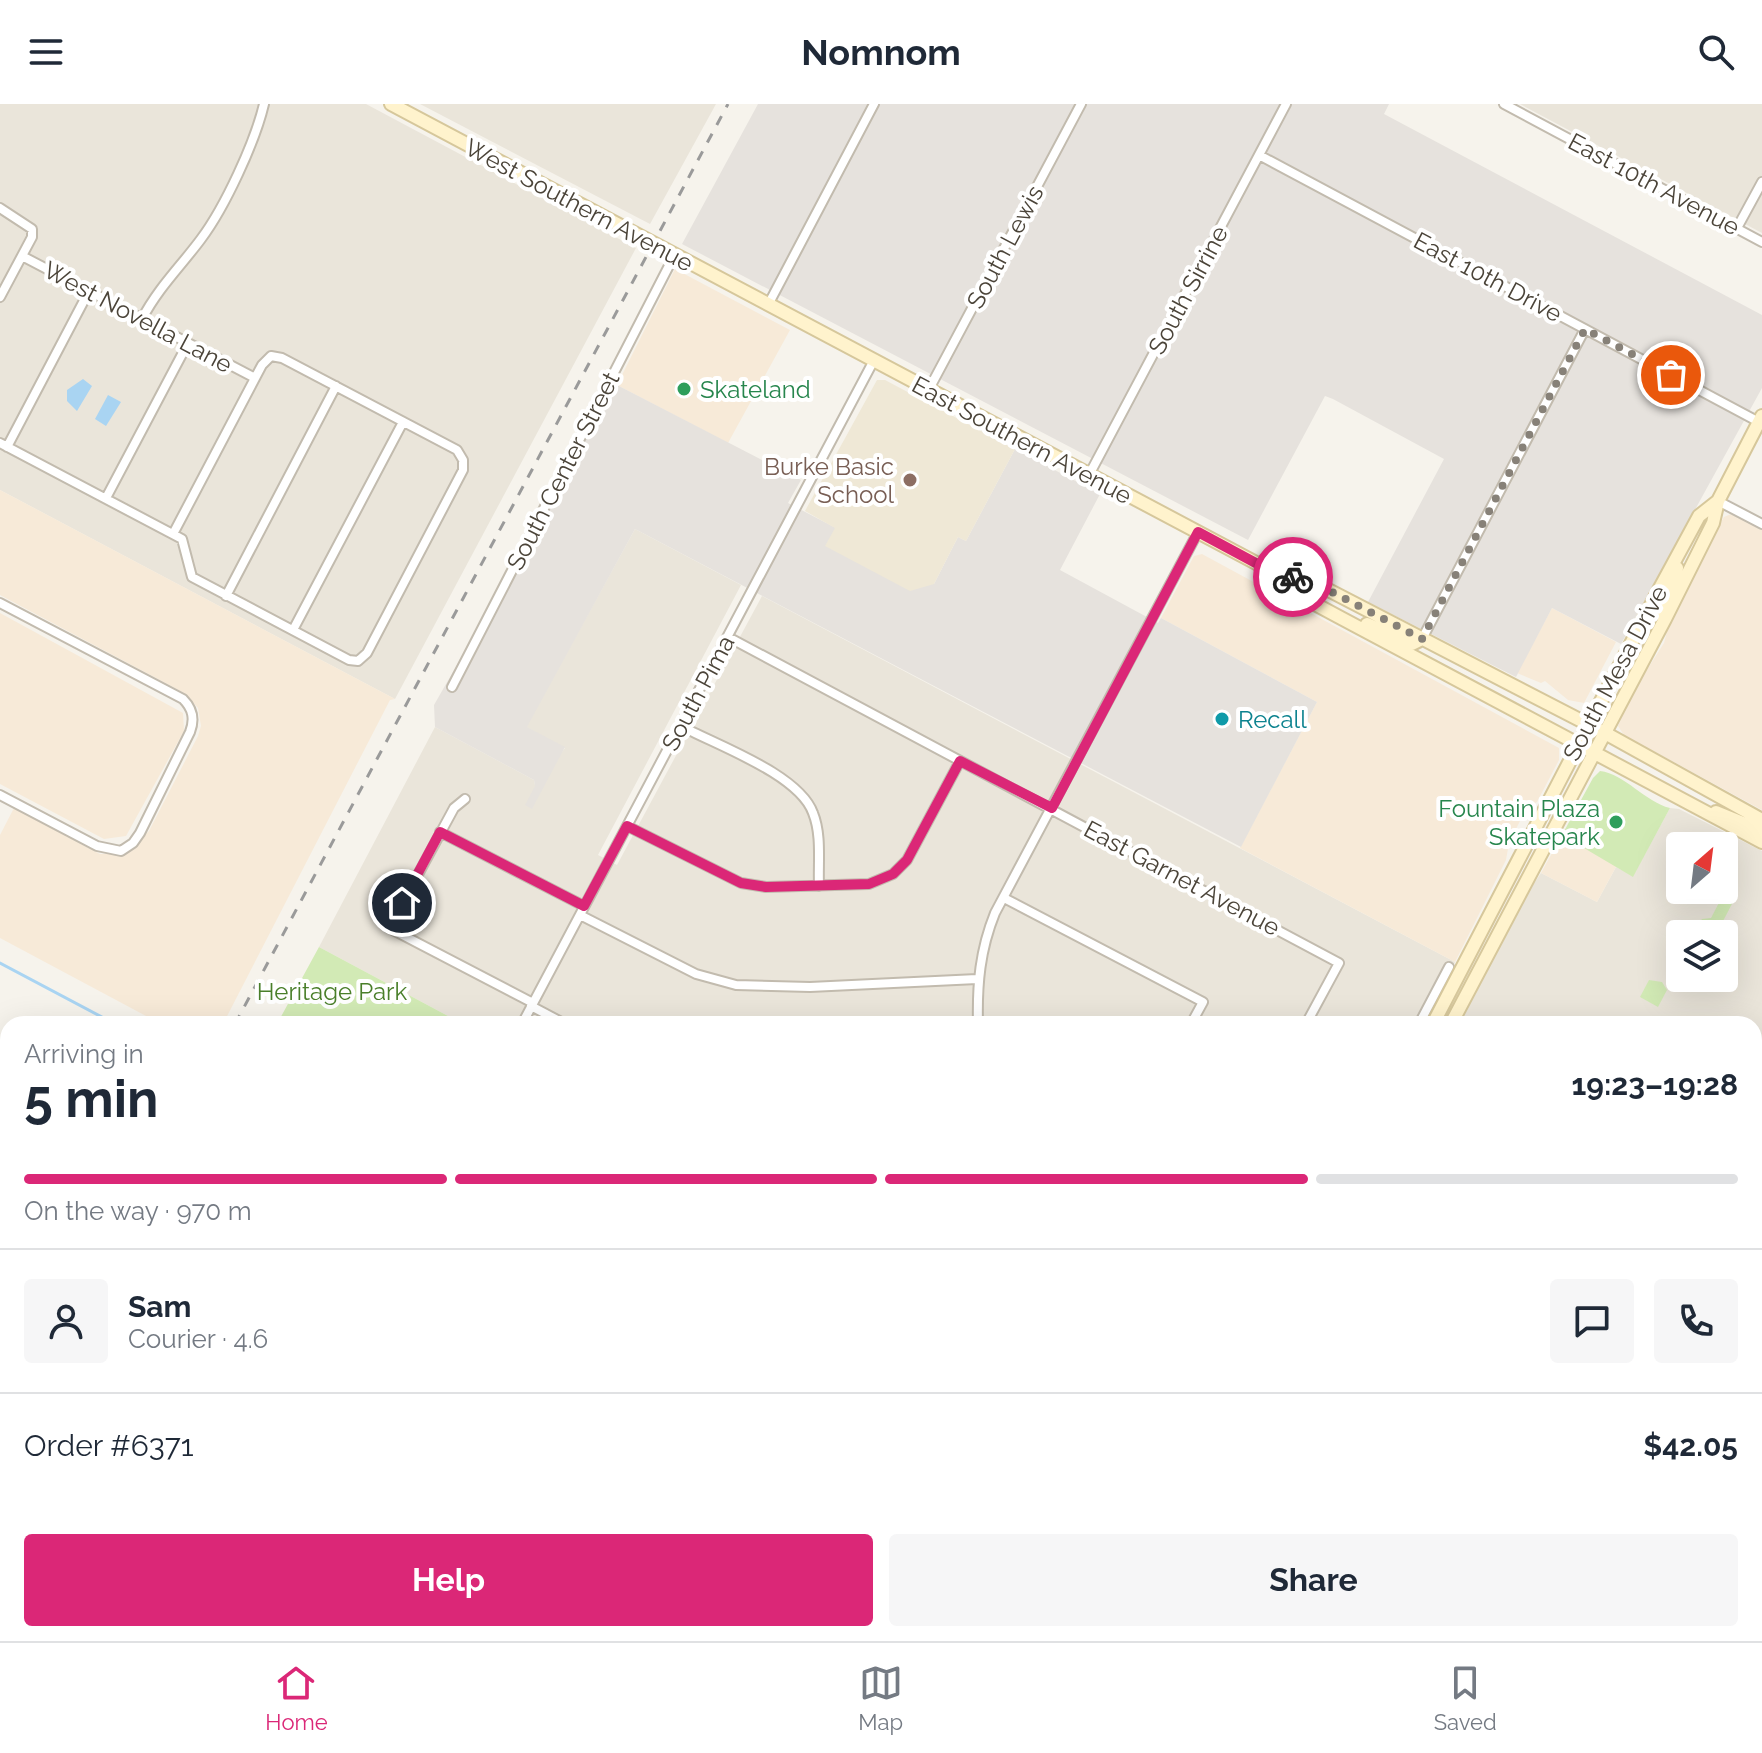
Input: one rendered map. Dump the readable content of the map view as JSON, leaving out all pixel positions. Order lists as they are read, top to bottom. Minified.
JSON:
{"streets":{"main road":["West Southern Avenue","East Southern Avenue","South Mesa Drive"],"street":["East 10th Avenue","South Lewis","East 10th Drive","South Sirrine","West Novella Lane","South Center Street","South Pima","East Garnet Avenue"]},"crossings":[["West Southern Avenue","East Southern Avenue"],["West Southern Avenue","South Center Street"],["South Lewis","East Southern Avenue"],["East 10th Drive","South Sirrine"],["East 10th Drive","South Mesa Drive"],["South Sirrine","East Southern Avenue"],["East Southern Avenue","South Mesa Drive"],["East Southern Avenue","South Pima"],["South Pima","East Garnet Avenue"]],"parks":["Heritage Park"],"places":["Skateland","Burke Basic School","Recall","Fountain Plaza Skatepark"],"north":"top right","page":{"header":"Nomnom","heading":["5 min","Arriving in","19:23–19:28"],"panel":["Sam","Courier · 4.6","Order #6371","$42.05"],"bar":"On the way · 970 m","buttons":["Help","Share"],"tabs":["Home","Map","Saved"]}}
